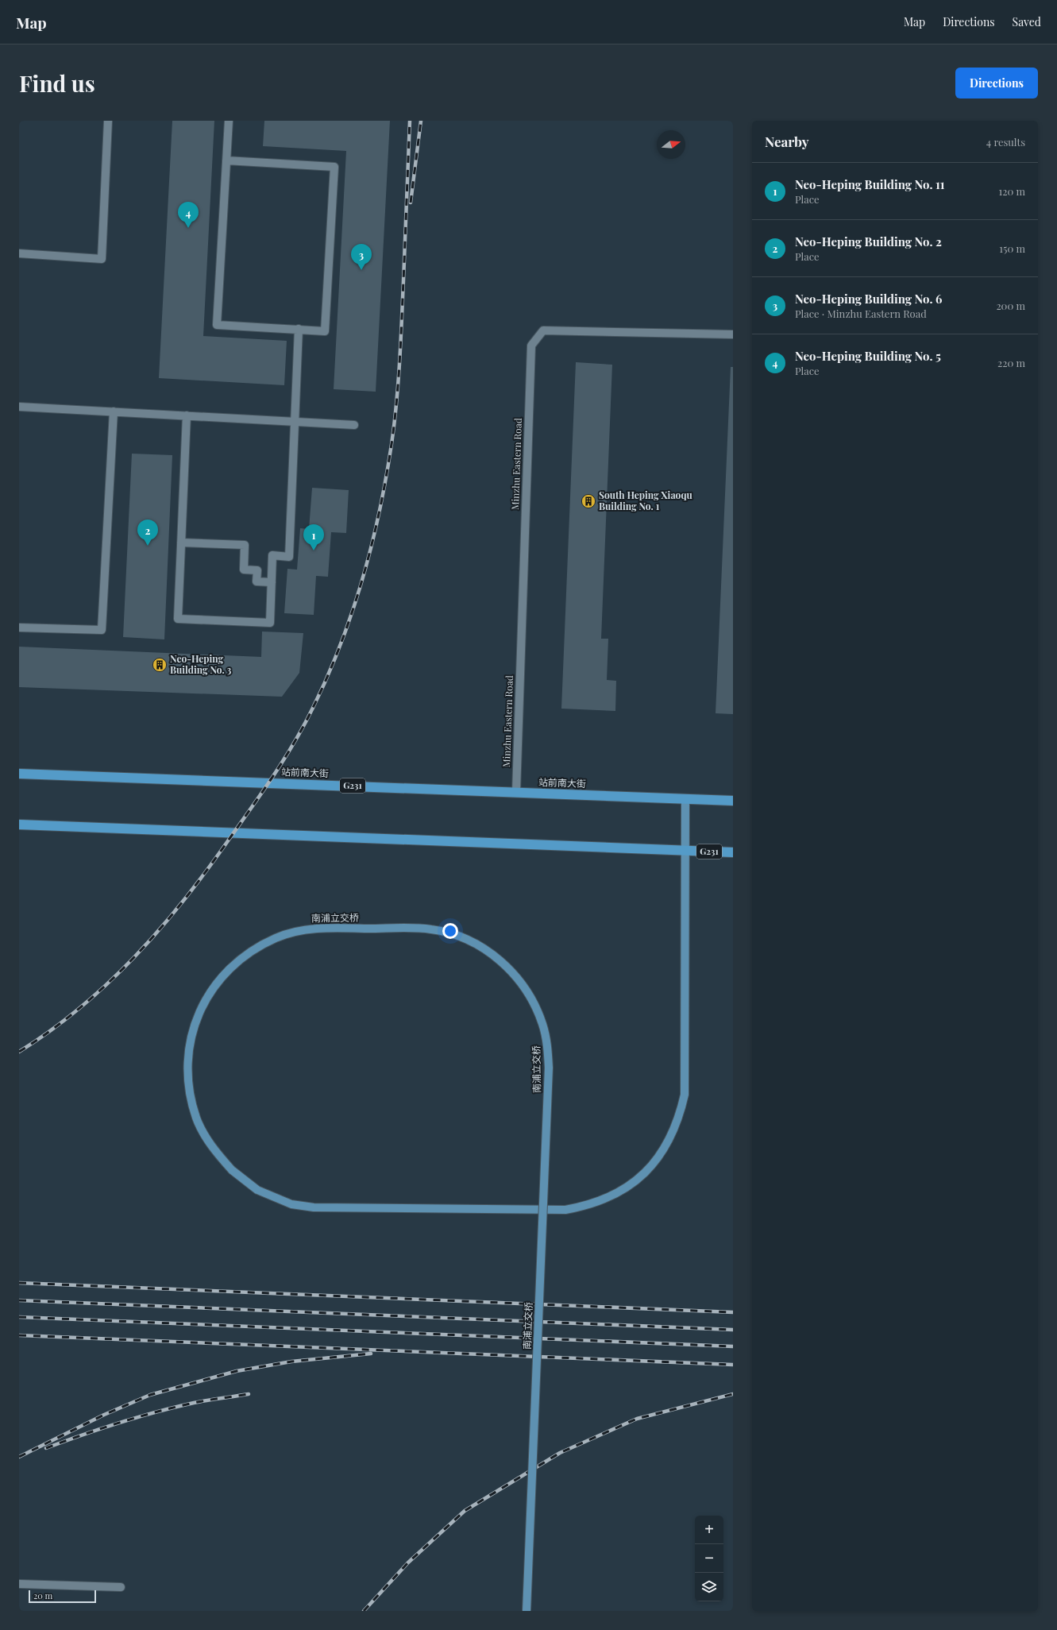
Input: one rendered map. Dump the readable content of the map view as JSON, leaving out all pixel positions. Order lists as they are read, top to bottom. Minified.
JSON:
{"streets":{"highway":["站前南大街","G231"],"main road":["南浦立交桥"],"street":["Minzhu Eastern Road"]},"crossings":[["Minzhu Eastern Road","站前南大街"],["站前南大街","G231"],["站前南大街","南浦立交桥"],["G231","南浦立交桥"]],"places":{"building":["South Heping Xiaoqu Building No. 1","Neo-Heping Building No. 3"]},"scale_bar":"20 m","north":"right","page":{"header":"Map","nav":["Map","Directions","Saved"],"buttons":"Directions","title":"Find us","heading":["Nearby","4 results"],"list":[{"mark":"1","name":"Neo-Heping Building No. 11","note":"Place","value":"120 m"},{"mark":"2","name":"Neo-Heping Building No. 2","note":"Place","value":"150 m"},{"mark":"3","name":"Neo-Heping Building No. 6","note":"Place · Minzhu Eastern Road","value":"200 m"},{"mark":"4","name":"Neo-Heping Building No. 5","note":"Place","value":"220 m"}],"pins":["4","3","2","1"],"map_buttons":["+","−"],"scale":"20 m"}}
